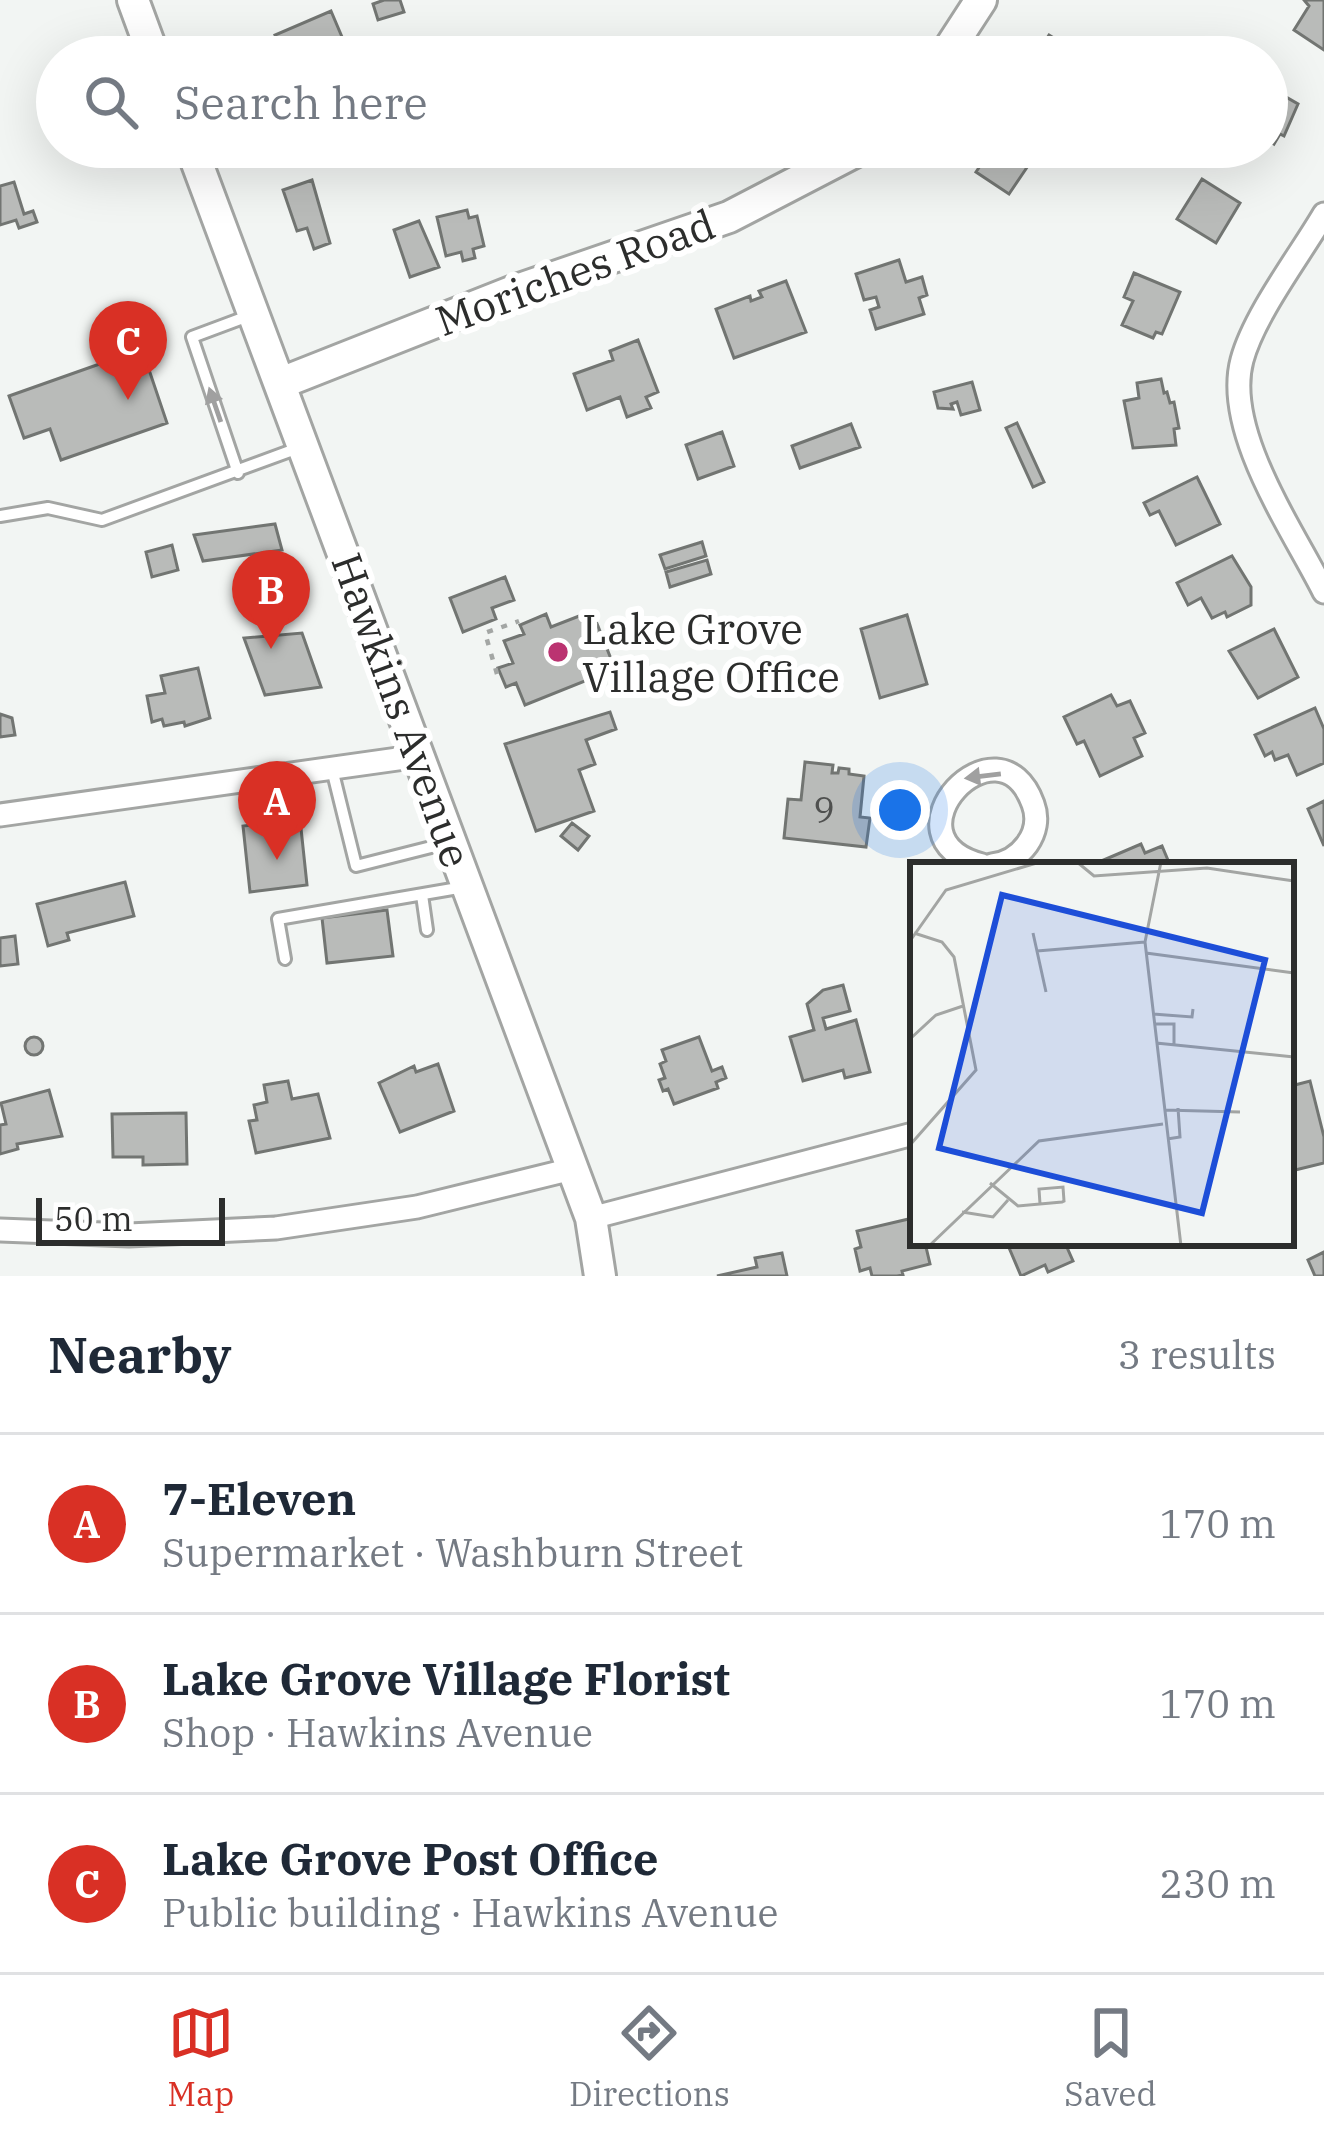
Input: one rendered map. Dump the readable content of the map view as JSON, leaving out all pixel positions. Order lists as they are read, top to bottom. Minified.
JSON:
{"streets":{"street":["Moriches Road","Hawkins Avenue"]},"crossings":[["Moriches Road","Hawkins Avenue"]],"places":["Lake Grove Village Office"],"house_numbers":["9"],"scale_bar":"50 m","page":{"search":"Search here","pins":["C","B","A"],"scale":"50 m","heading":["Nearby","3 results"],"list":[{"mark":"A","name":"7-Eleven","note":"Supermarket · Washburn Street","value":"170 m"},{"mark":"B","name":"Lake Grove Village Florist","note":"Shop · Hawkins Avenue","value":"170 m"},{"mark":"C","name":"Lake Grove Post Office","note":"Public building · Hawkins Avenue","value":"230 m"}],"nav":["Map","Directions","Saved"]}}
